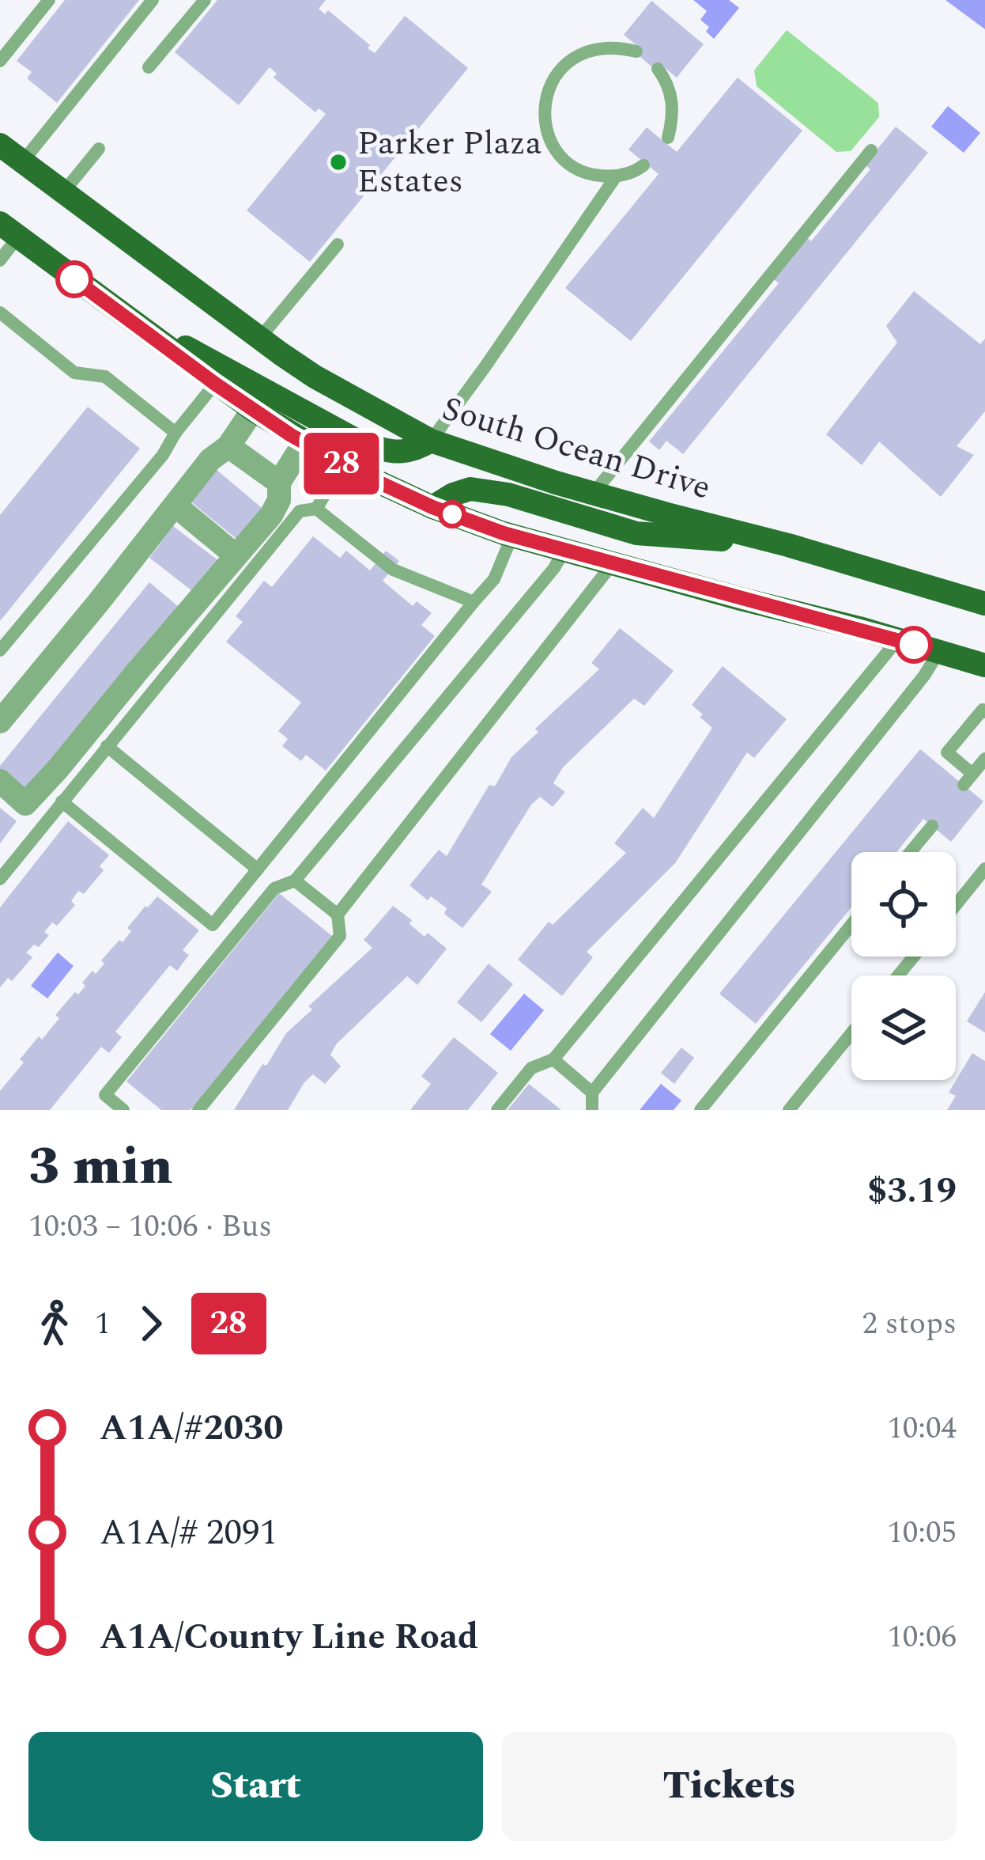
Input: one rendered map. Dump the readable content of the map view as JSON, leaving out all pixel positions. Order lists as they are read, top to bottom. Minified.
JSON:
{"streets":{"main road":["South Ocean Drive"]},"places":["Parker Plaza Estates"],"lines":["bus line 28"],"page":{"on_map":"28","heading":["3 min","10:03 – 10:06 · Bus","$3.19"],"legs":["1","28","2 stops"],"list":[{"name":"A1A/#2030","value":"10:04"},{"name":"A1A/# 2091","value":"10:05"},{"name":"A1A/County Line Road","value":"10:06"}],"buttons":["Start","Tickets"]}}
